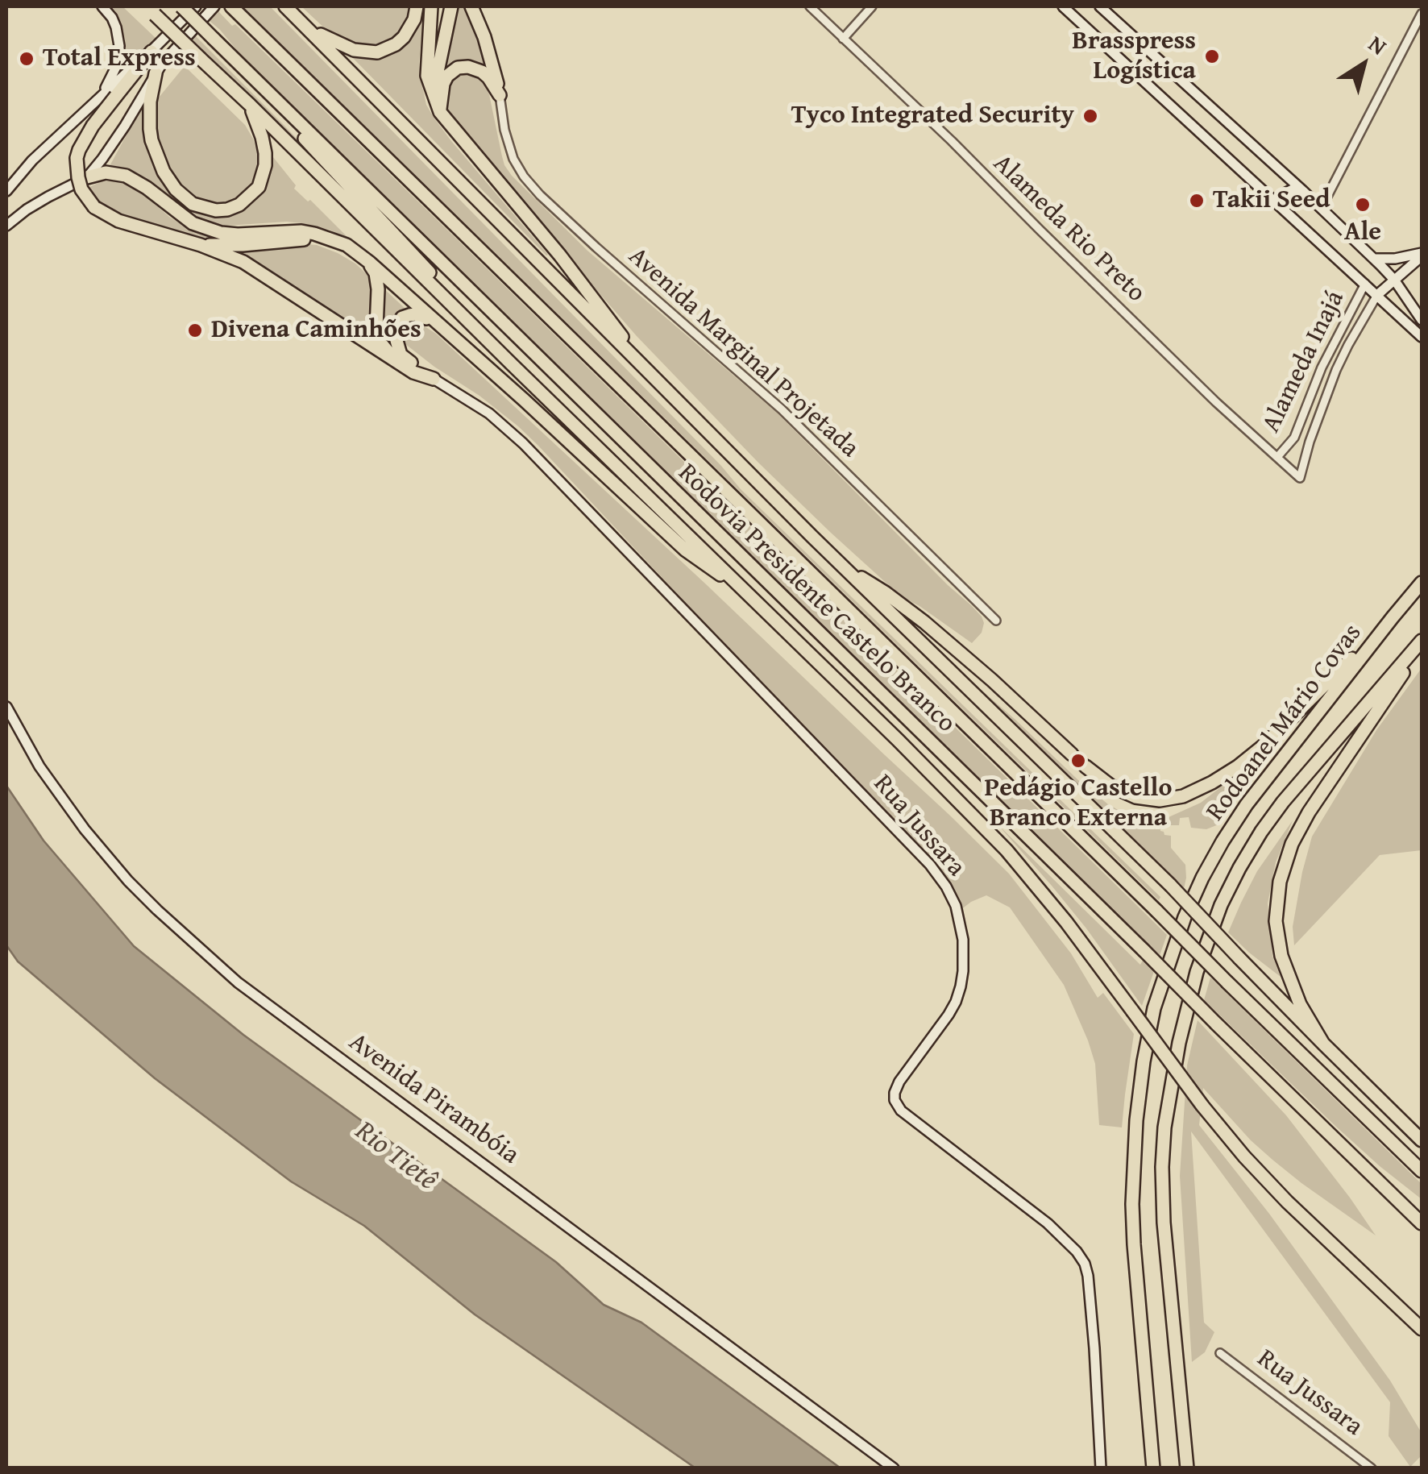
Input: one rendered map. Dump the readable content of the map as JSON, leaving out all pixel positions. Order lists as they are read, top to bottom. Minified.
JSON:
{"streets":{"highway":["Rodovia Presidente Castelo Branco","Rodoanel Mário Covas"],"main road":["Rua Jussara","Avenida Pirambóia"],"street":["Alameda Rio Preto","Avenida Marginal Projetada","Alameda Inajá"]},"crossings":[["Alameda Rio Preto","Alameda Inajá"]],"water":["Rio Tietê"],"places":["Brasspress Logística","Total Express","Tyco Integrated Security","Takii Seed","Ale","Divena Caminhões","Pedágio Castello Branco Externa"],"north":"top right"}
